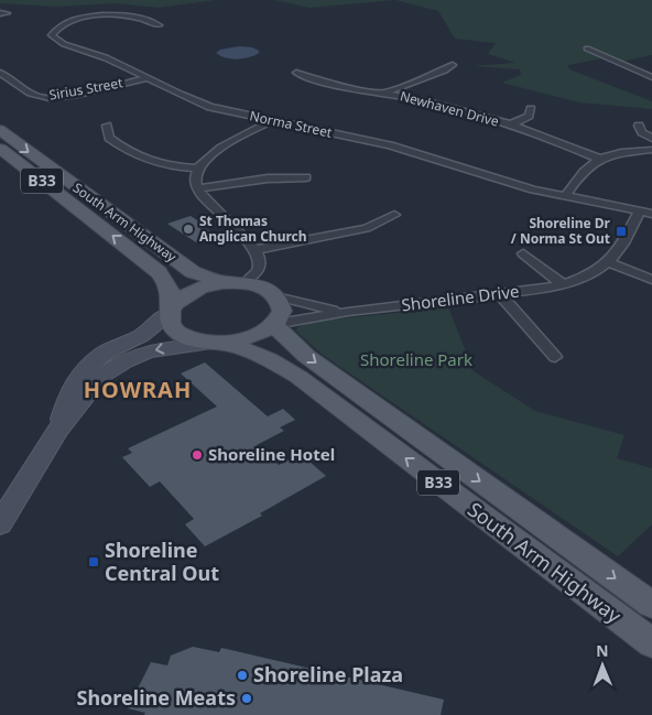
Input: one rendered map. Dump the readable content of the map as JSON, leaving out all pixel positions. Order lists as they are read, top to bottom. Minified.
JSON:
{"streets":{"main road":["B33","South Arm Highway"],"street":["Sirius Street","Newhaven Drive","Norma Street","Shoreline Drive"]},"crossings":[["Sirius Street","Norma Street"],["Norma Street","Shoreline Drive"],["B33","South Arm Highway"],["B33","Shoreline Drive"],["South Arm Highway","Shoreline Drive"]],"districts":["HOWRAH"],"parks":["Shoreline Park"],"places":{"other":["St Thomas Anglican Church","Shoreline Hotel","Shoreline Plaza","Shoreline Meats"],"transit":["Shoreline Dr / Norma St Out","Shoreline Central Out"]},"north":"top"}
